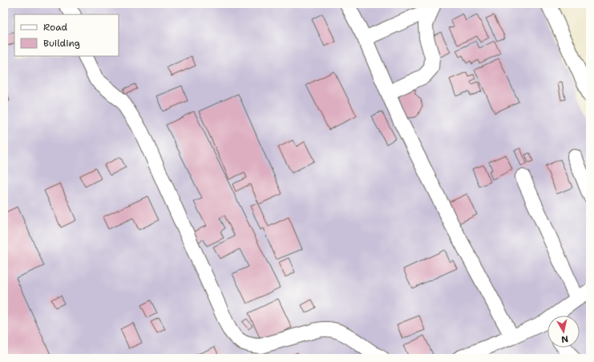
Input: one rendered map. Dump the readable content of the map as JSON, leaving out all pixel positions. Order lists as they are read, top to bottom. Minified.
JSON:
{"legend":["Road","Building"],"north":"bottom"}
